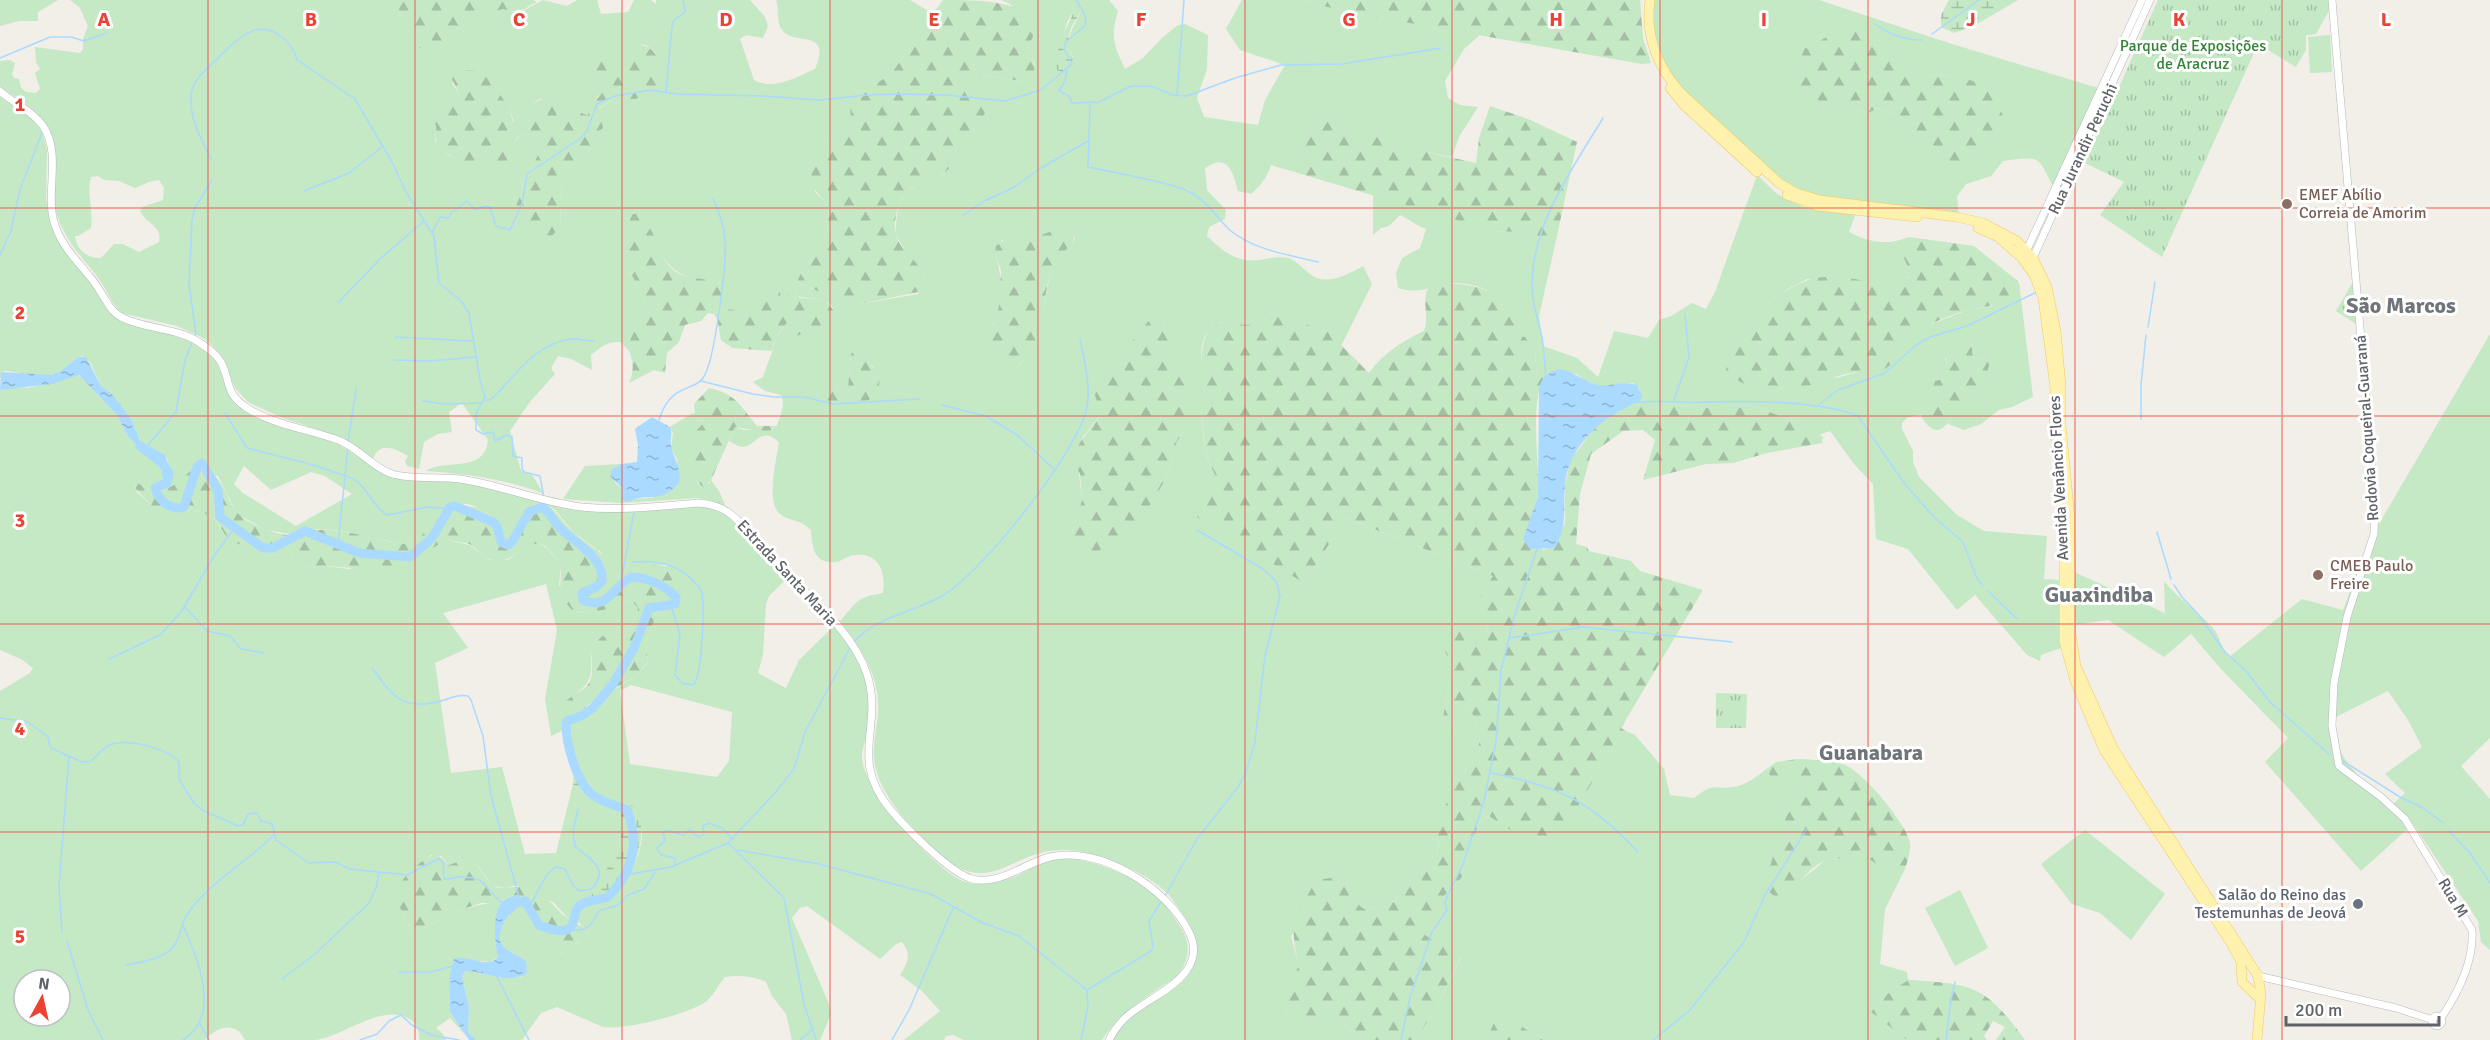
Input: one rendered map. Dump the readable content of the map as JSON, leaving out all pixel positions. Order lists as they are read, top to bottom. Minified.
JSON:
{"streets":{"main road":["Avenida Venâncio Flores"],"street":["Rua Jurandir Peruchi","Rodovia Coqueiral-Guaraná","Estrada Santa Maria","Rua M"]},"crossings":[["Rua Jurandir Peruchi","Avenida Venâncio Flores"],["Rodovia Coqueiral-Guaraná","Rua M"],["Avenida Venâncio Flores","Rua M"]],"districts":["São Marcos","Guaxindiba","Guanabara"],"parks":["Parque de Exposições de Aracruz"],"places":["EMEF Abílio Correia de Amorim","CMEB Paulo Freire","Salão do Reino das Testemunhas de Jeová"],"scale_bar":"200 m","north":"top","grid":{"columns":["A","B","C","D","E","F","G","H","I","J","K","L"],"rows":["1","2","3","4","5"]}}
